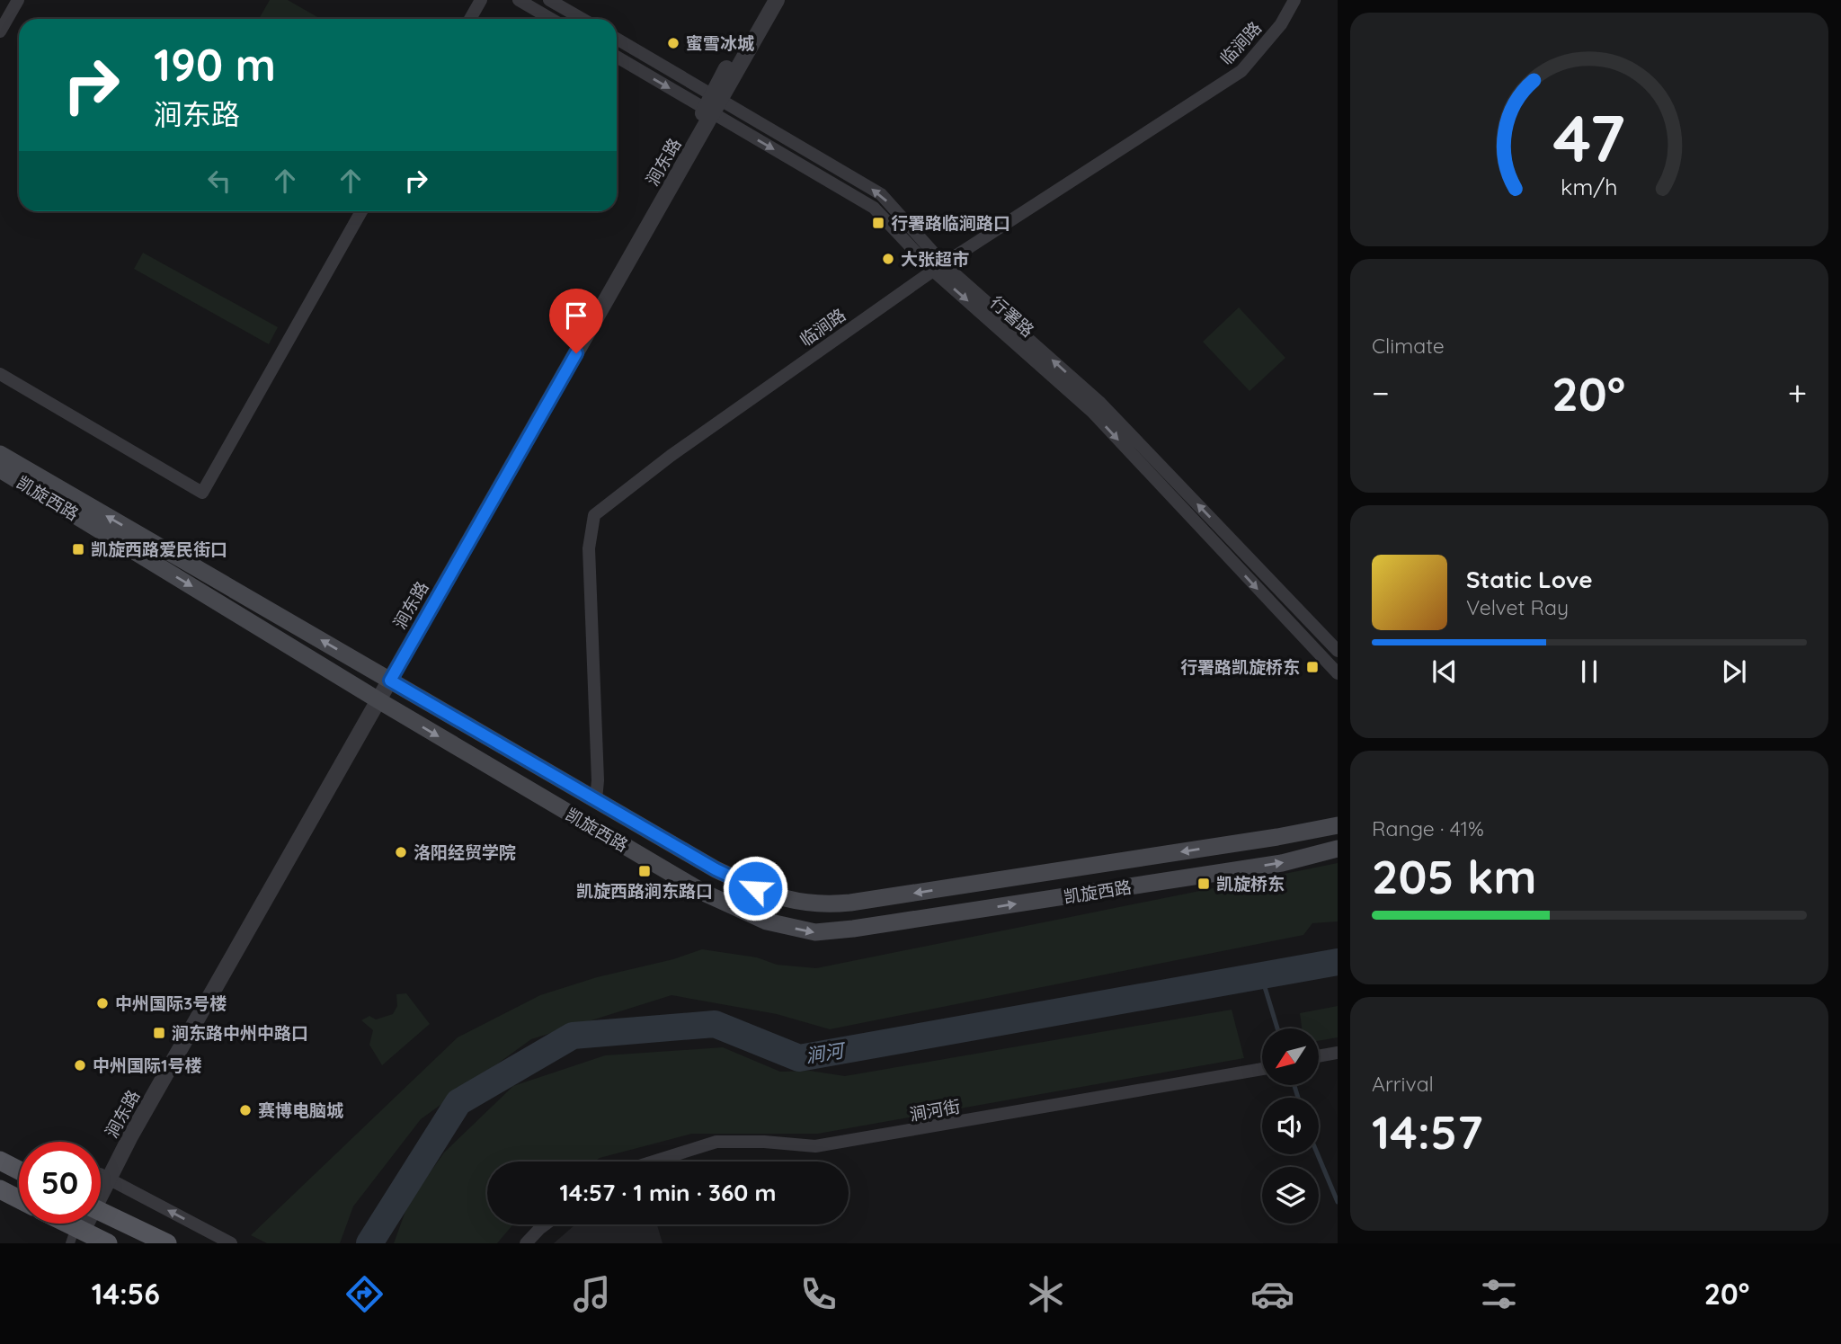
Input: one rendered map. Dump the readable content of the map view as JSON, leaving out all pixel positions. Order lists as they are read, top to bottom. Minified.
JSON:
{"streets":{"main road":["凯旋西路"],"street":["临涧路","涧东路","行署路","涧河街"]},"crossings":[["临涧路","行署路"],["临涧路","凯旋西路"],["涧东路","行署路"],["涧东路","凯旋西路"]],"water":["涧河"],"places":{"other":["蜜雪冰城","大张超市","洛阳经贸学院","中州国际3号楼","中州国际1号楼","赛博电脑城"],"transit":["行署路临涧路口","凯旋西路爱民街口","行署路凯旋桥东","凯旋西路涧东路口","凯旋桥东","涧东路中州中路口"]},"north":"bottom left","page":{"turn":["190 m","涧东路"],"tile":["Climate",["Range · 41%","205 km"],["Arrival","14:57"]],"heat":["−","20°","+"],"song":["Static Love","Velvet Ray"],"limit":"50","trip":"14:57 · 1 min · 360 m","tabs":["14:56","20°"],"gauge":["47","km/h"]}}
